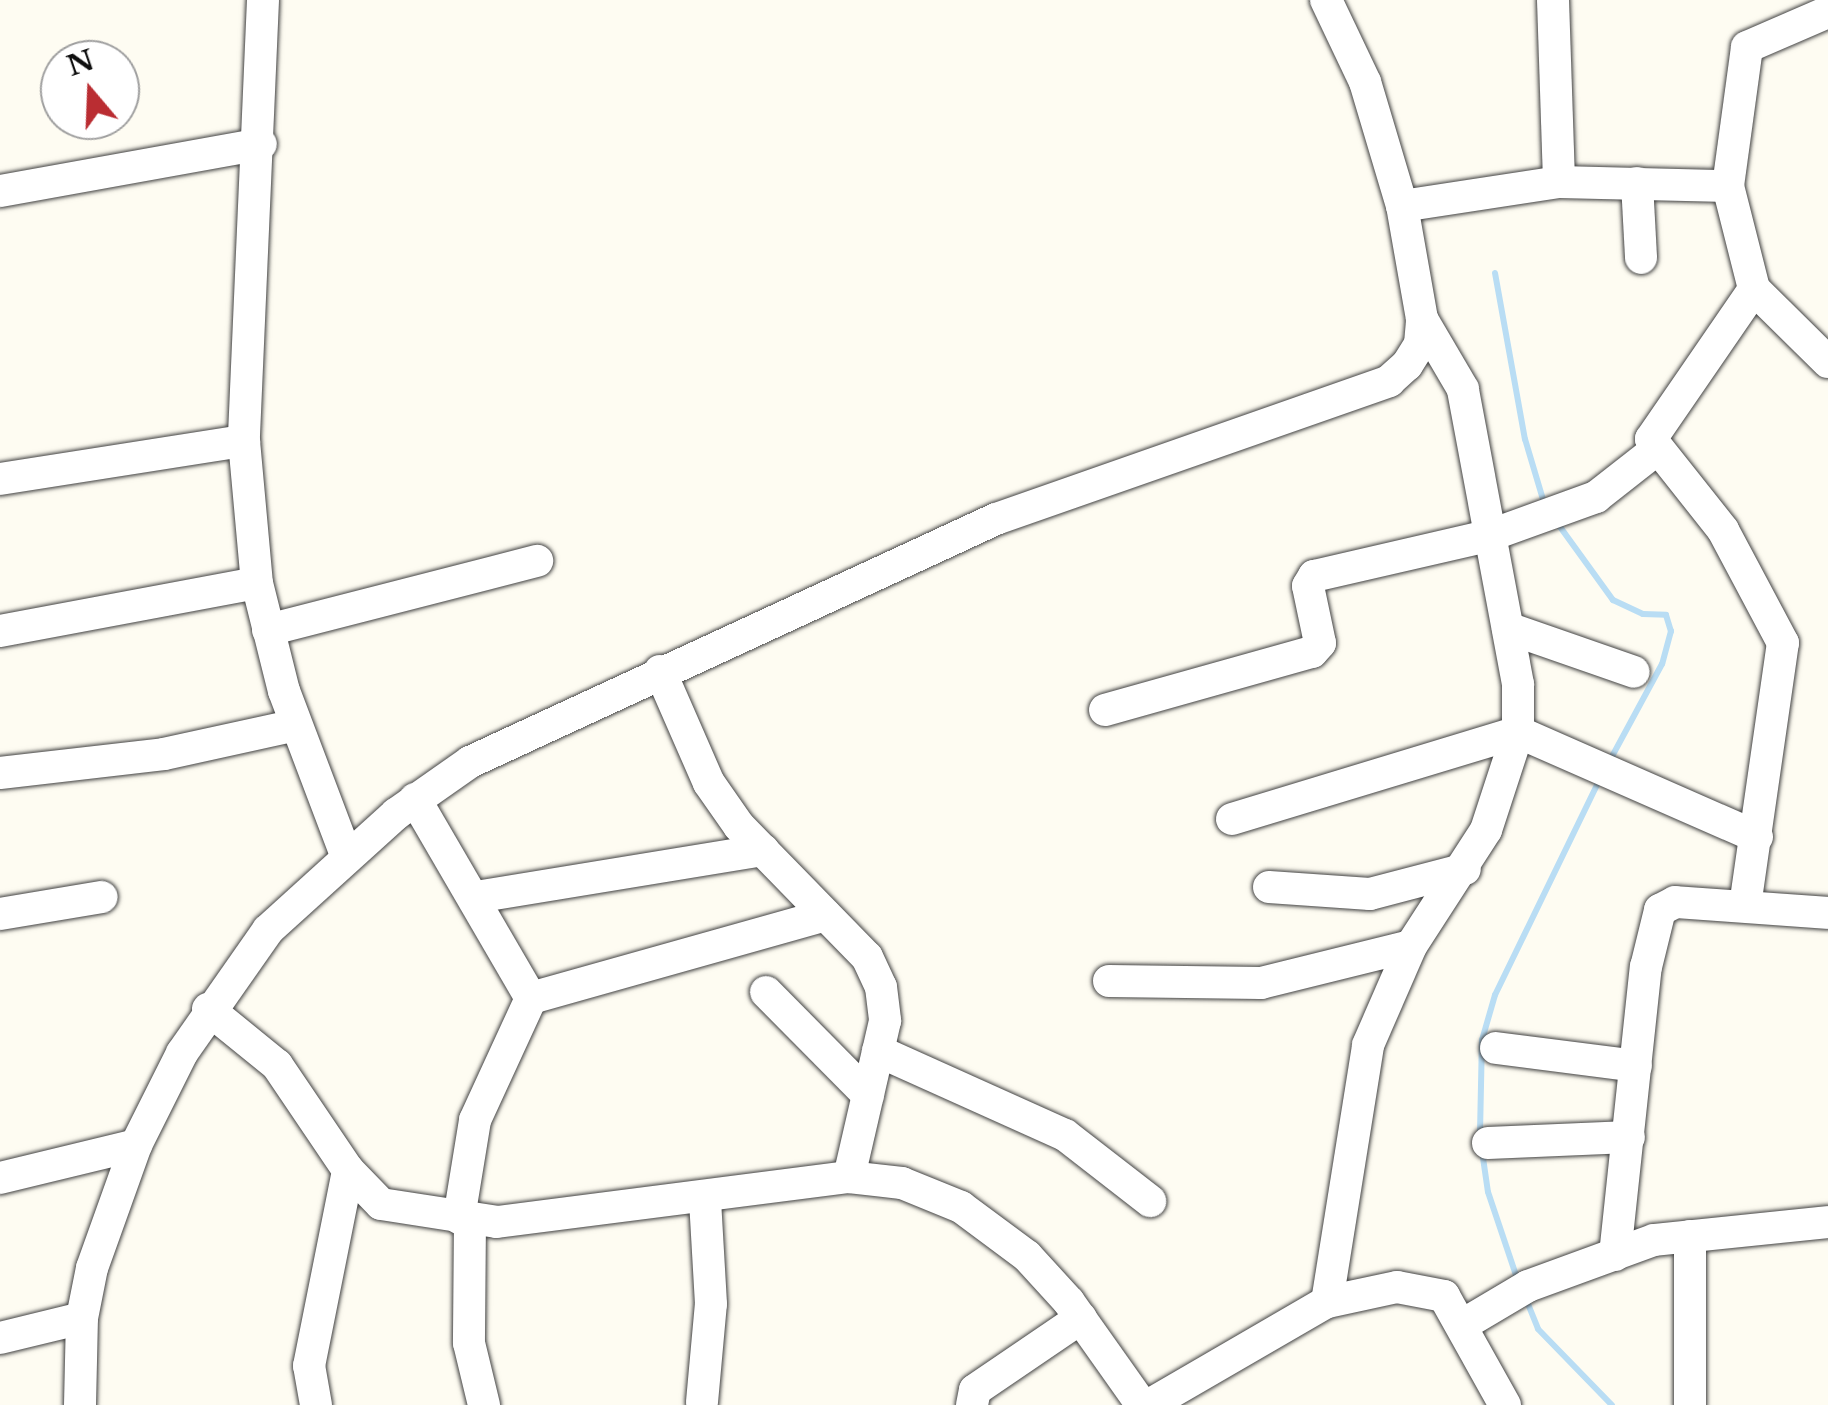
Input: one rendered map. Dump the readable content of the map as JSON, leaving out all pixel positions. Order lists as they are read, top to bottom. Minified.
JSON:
{"north":"top"}
